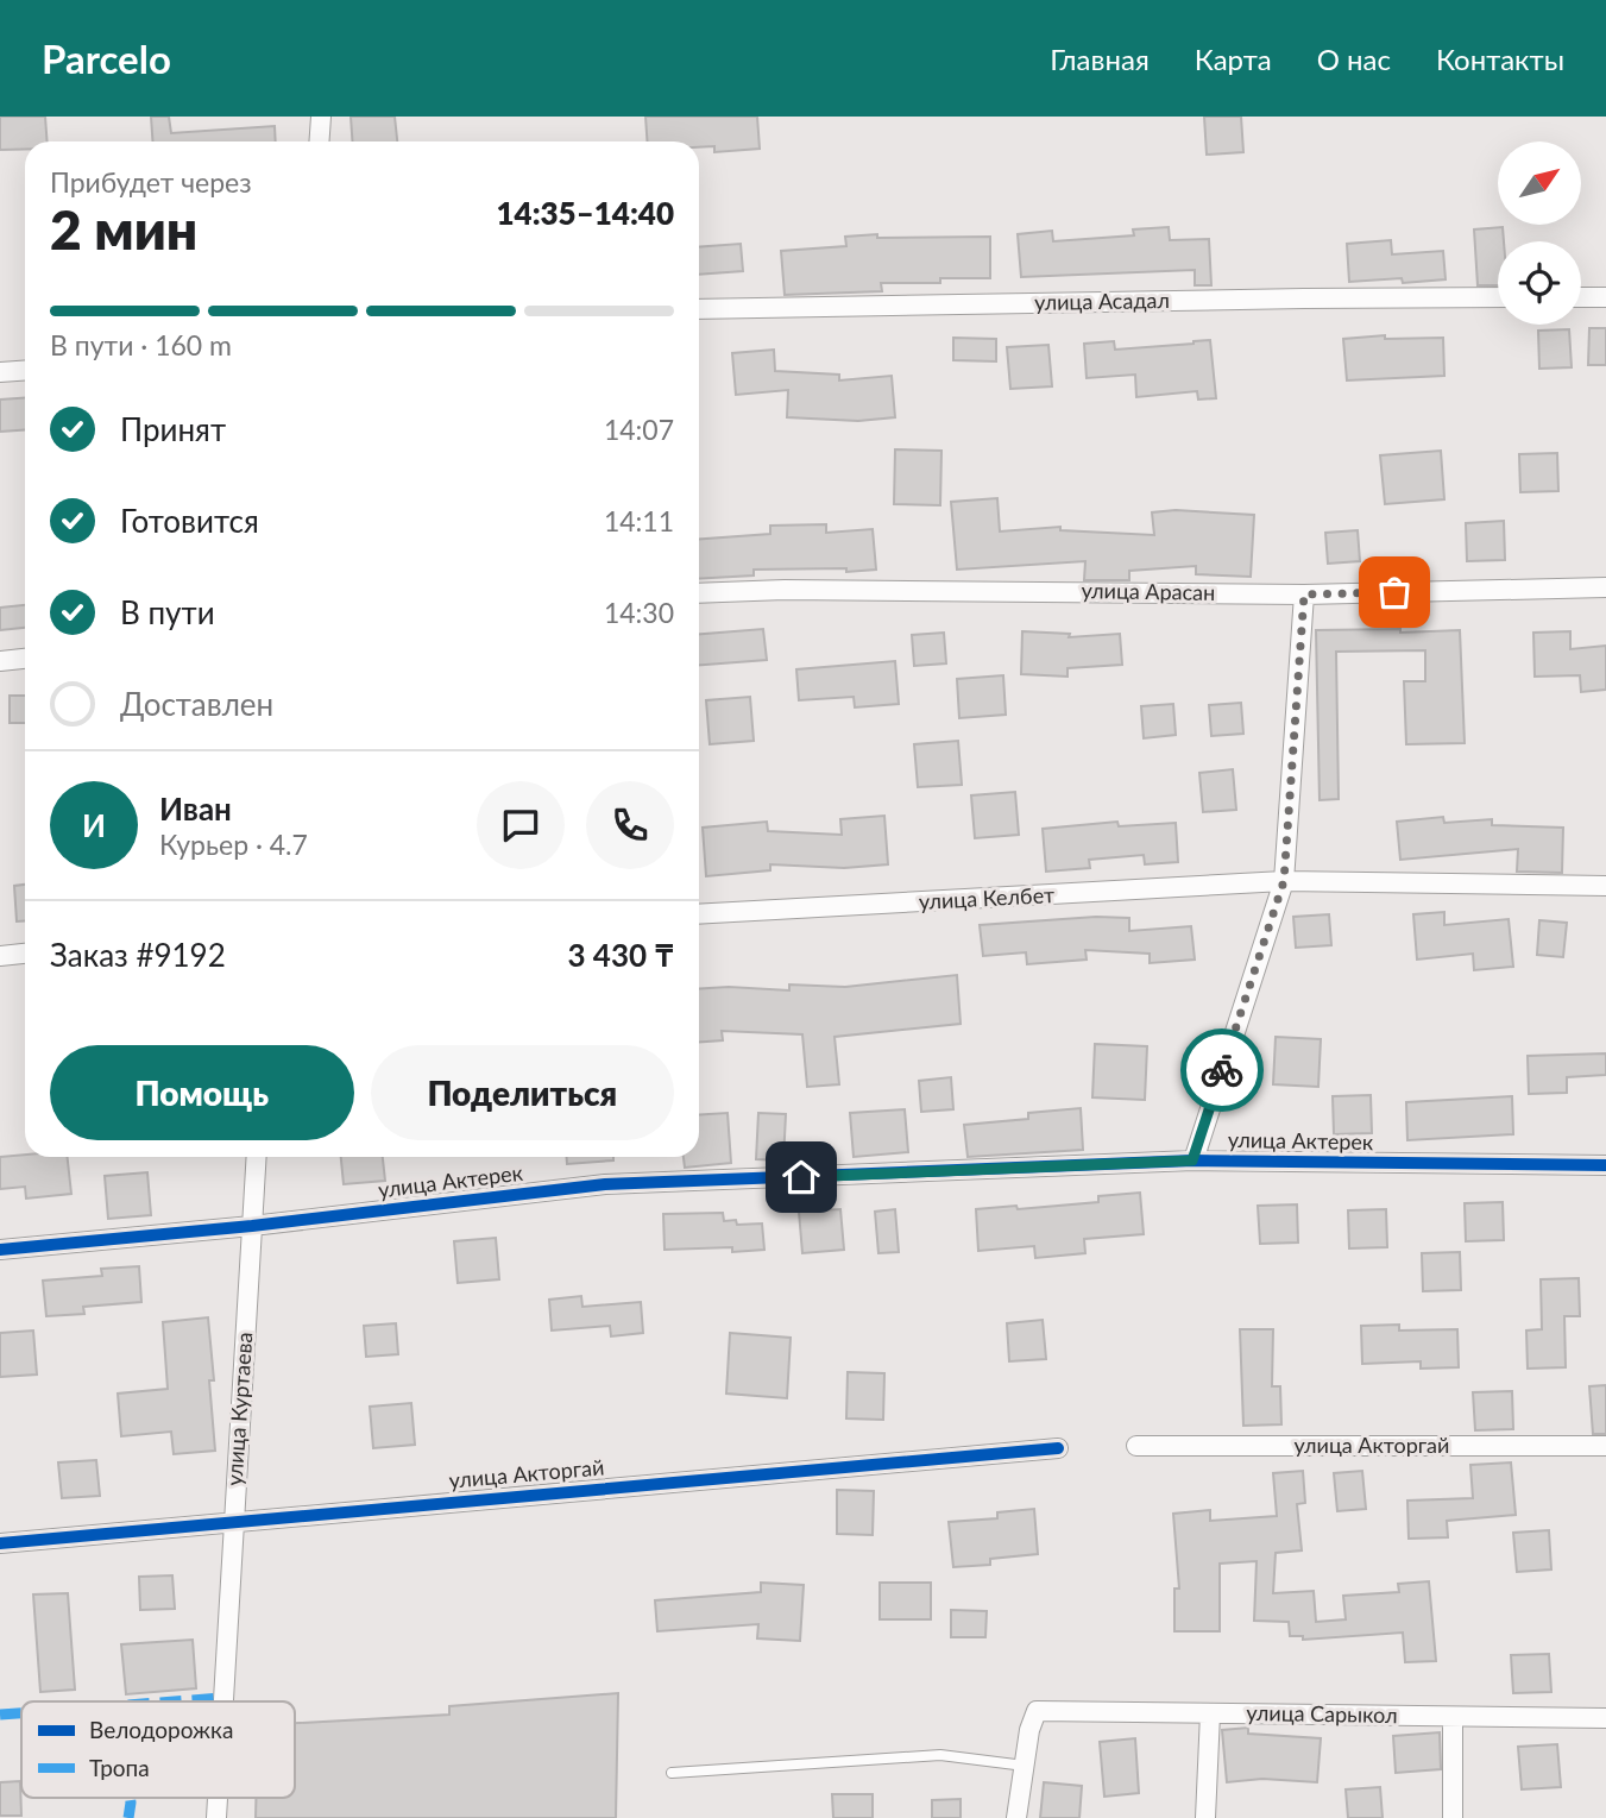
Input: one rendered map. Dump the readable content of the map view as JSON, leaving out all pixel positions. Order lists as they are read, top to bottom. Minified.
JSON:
{"streets":{"street":["улица Асадал","улица Арасан","улица Келбет","улица Актерек","улица Куртаева","улица Акторгай","улица Сарыкол"]},"crossings":[["улица Актерек","улица Куртаева"],["улица Куртаева","улица Акторгай"]],"legend":["Велодорожка","Тропа"],"north":"top right","page":{"header":"Parcelo","nav":["Главная","Карта","О нас","Контакты"],"heading":["2 мин","Прибудет через","14:35–14:40"],"panel":["Иван","Курьер · 4.7","Заказ #9192","3 430 ₸"],"bar":"В пути · 160 m","list":[["Принят","14:07"],["Готовится","14:11"],["В пути","14:30"],"Доставлен"],"round":"И","buttons":["Помощь","Поделиться"]}}
